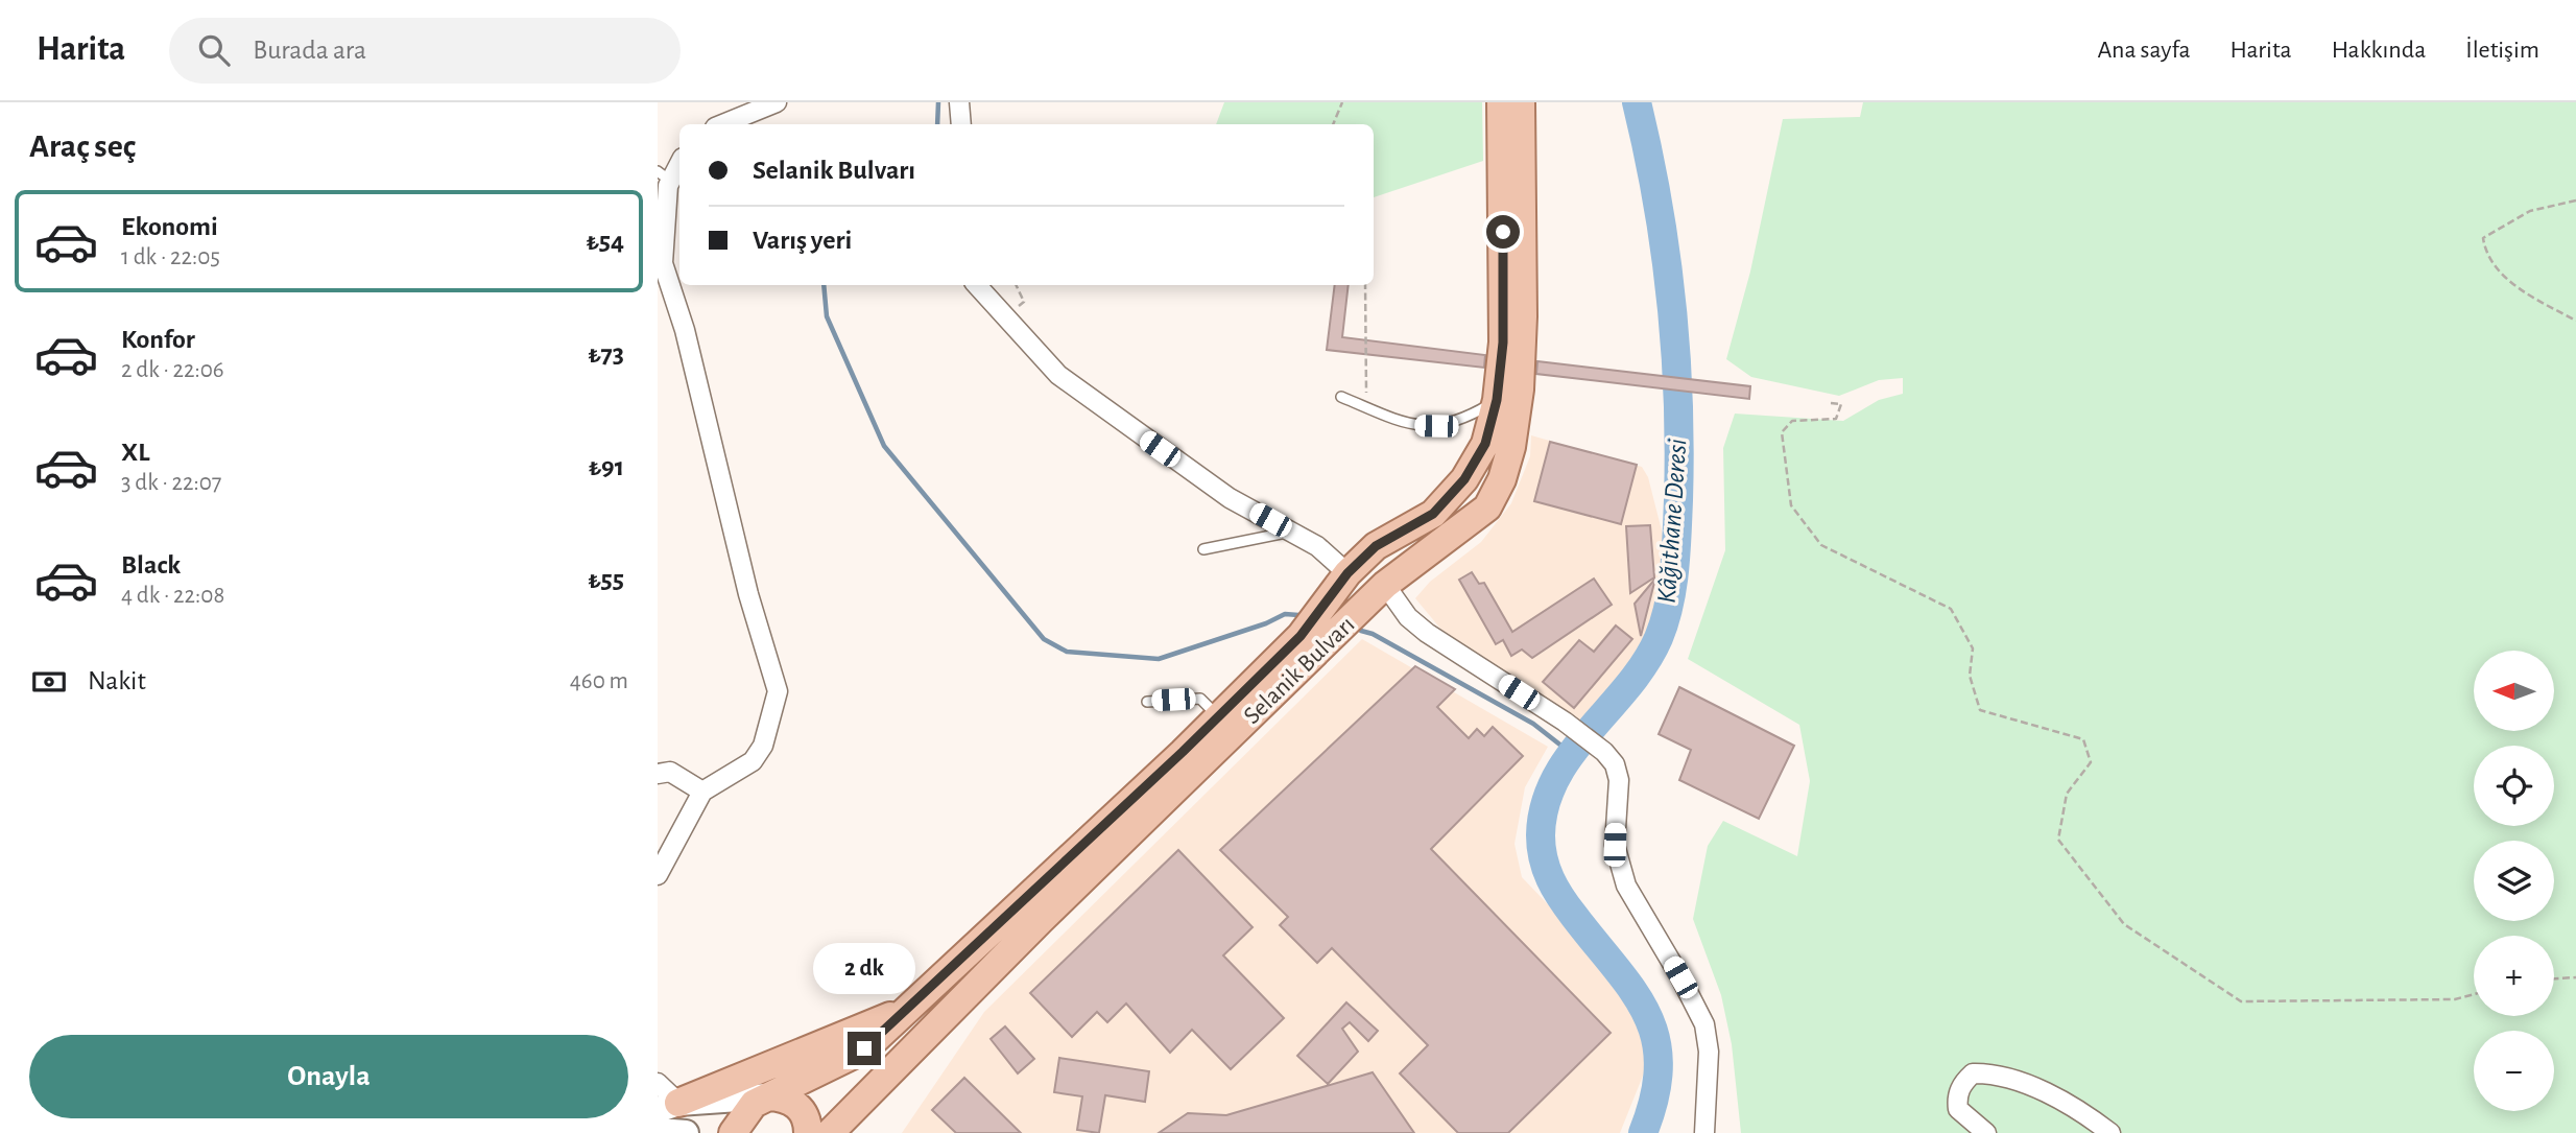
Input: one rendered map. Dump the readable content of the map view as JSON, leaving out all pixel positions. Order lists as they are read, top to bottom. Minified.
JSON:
{"streets":{"main road":["Selanik Bulvarı"]},"water":["Kâğıthane Deresi"],"north":"left","page":{"header":"Harita","search":"Burada ara","nav":["Ana sayfa","Harita","Hakkında","İletişim"],"heading":"Araç seç","banner":["Selanik Bulvarı","Varış yeri"],"list":[{"name":"Ekonomi","note":"1 dk · 22:05","value":"₺54"},{"name":"Konfor","note":"2 dk · 22:06","value":"₺73"},{"name":"XL","note":"3 dk · 22:07","value":"₺91"},{"name":"Black","note":"4 dk · 22:08","value":"₺55"}],"pay":["Nakit","460 m"],"map_buttons":["+","−"],"bubble":"2 dk","buttons":"Onayla"}}
